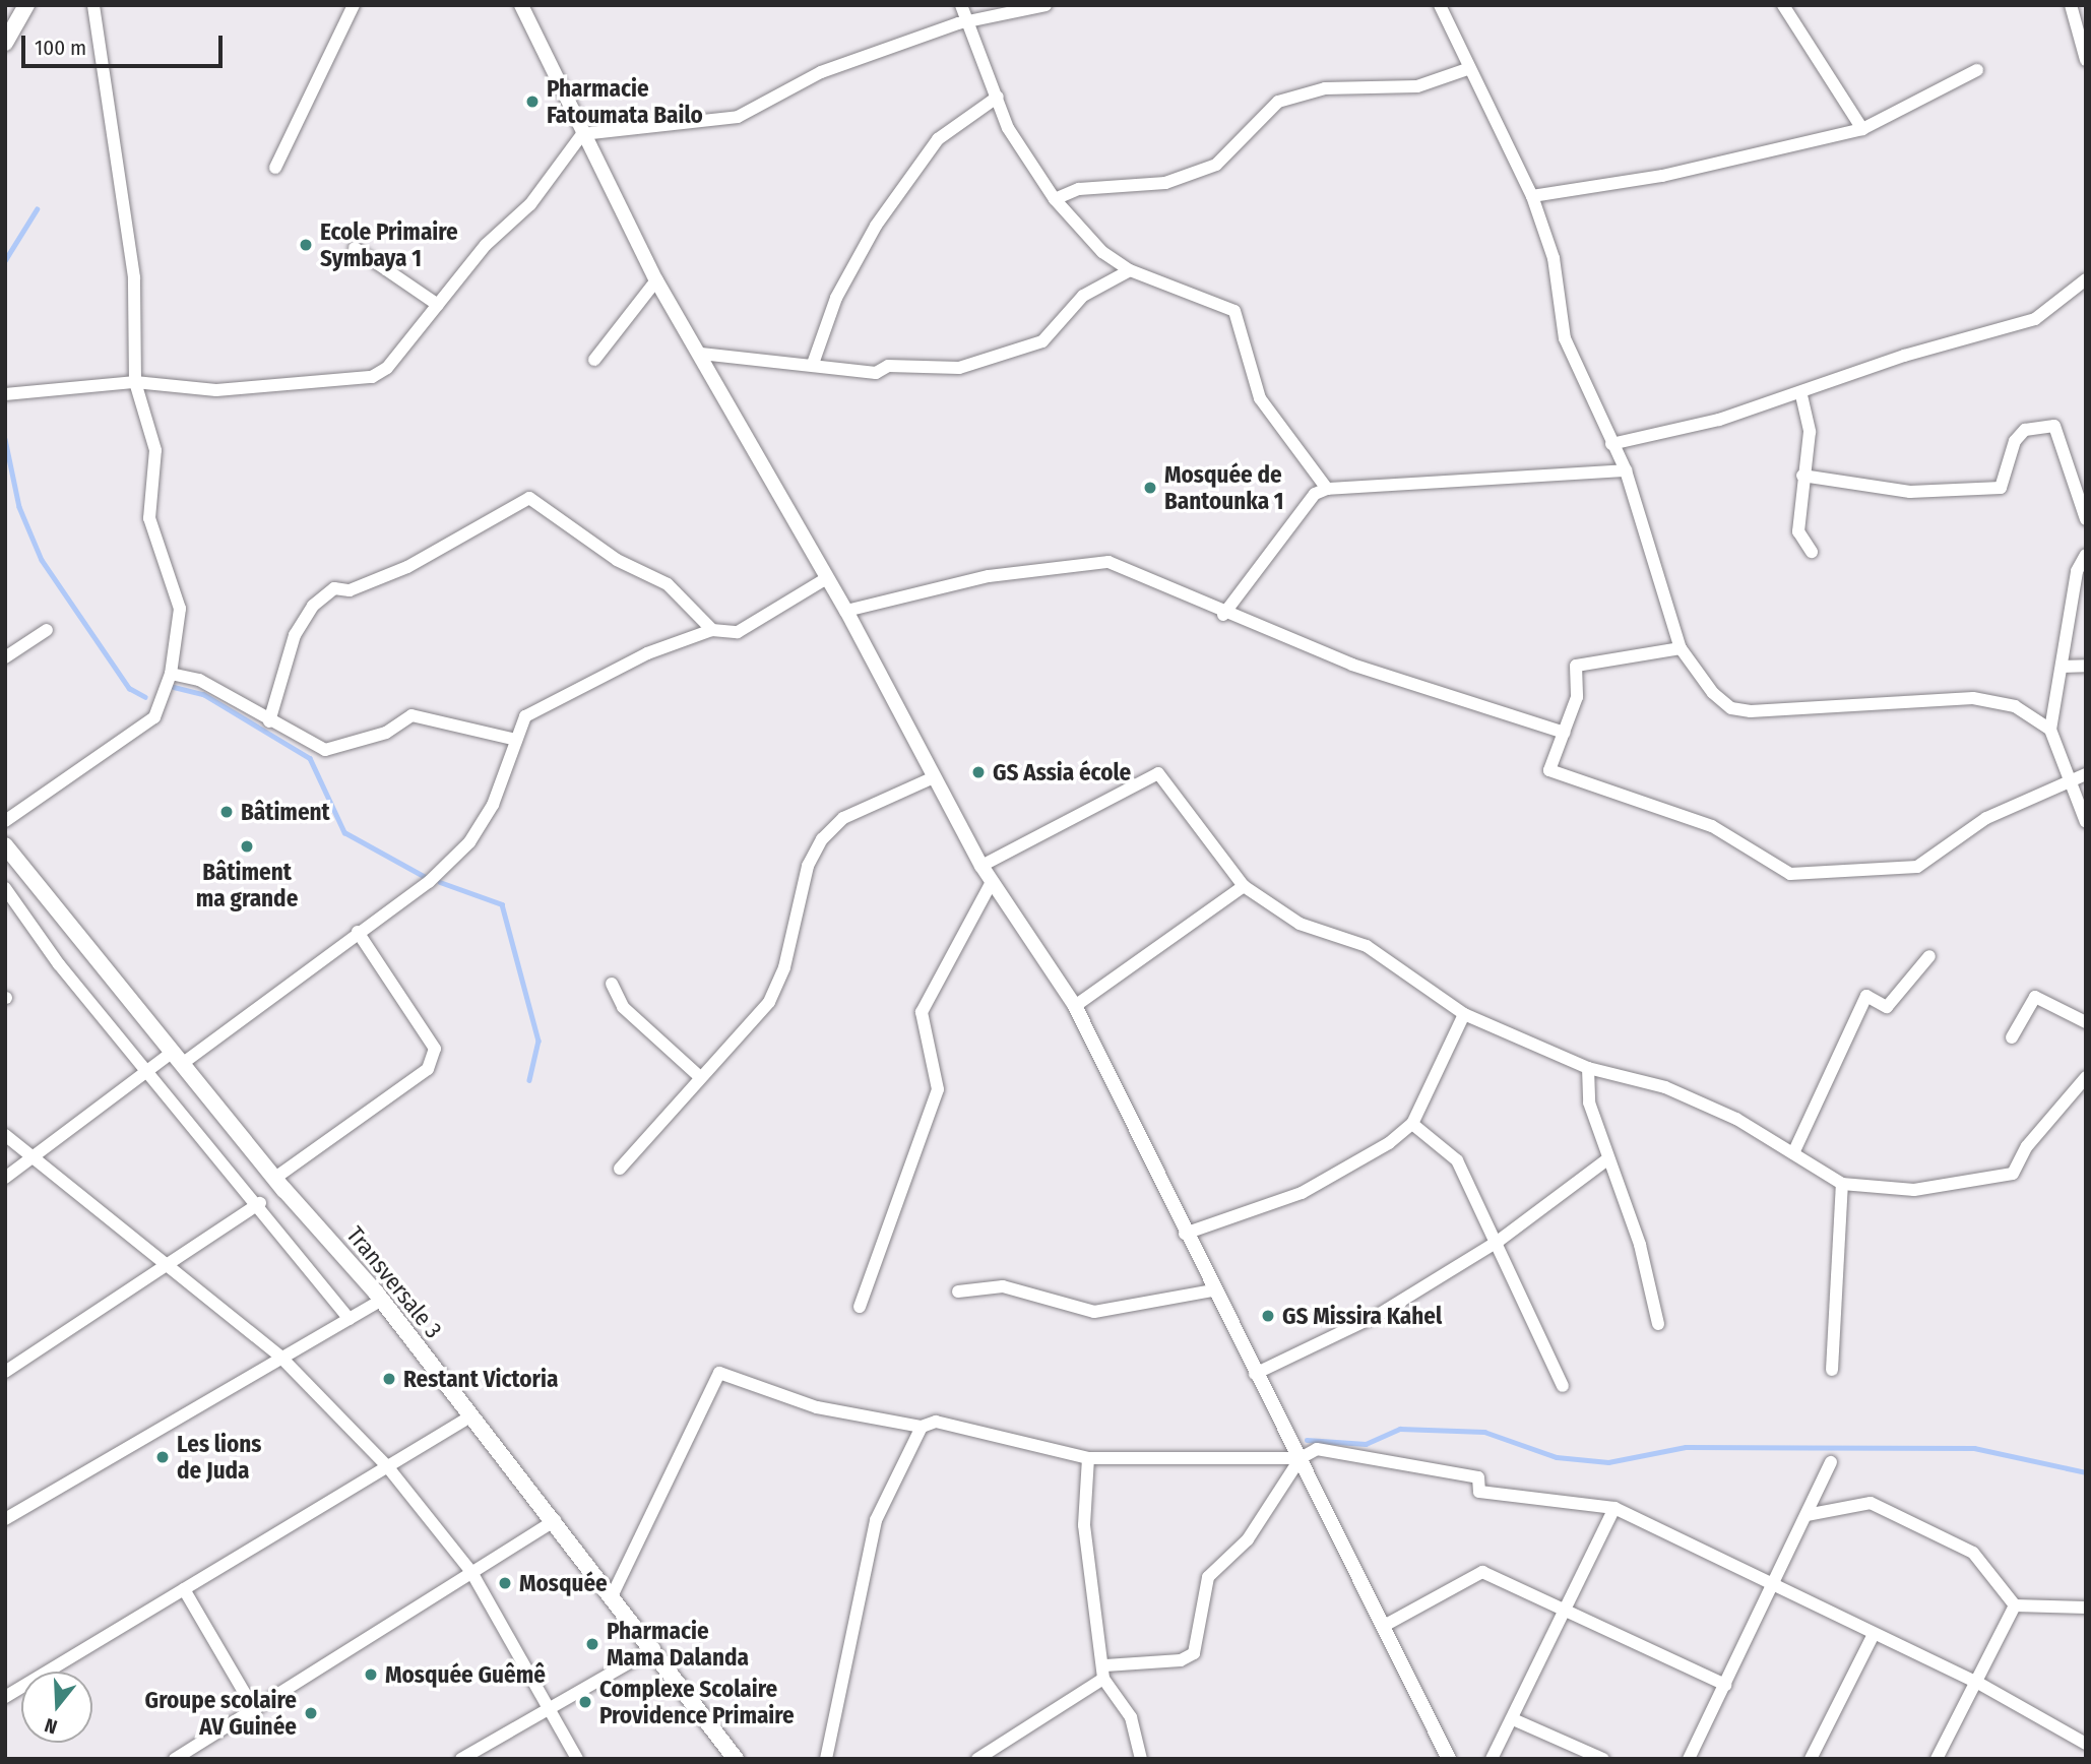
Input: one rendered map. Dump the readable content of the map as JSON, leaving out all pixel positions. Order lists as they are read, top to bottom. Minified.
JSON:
{"streets":{"main road":["Transversale 3"]},"places":["Pharmacie Fatoumata Bailo","Ecole Primaire Symbaya 1","Mosquée de Bantounka 1","GS Assia école","Bâtiment","Bâtiment ma grande","GS Missira Kahel","Restant Victoria","Les lions de Juda","Mosquée","Pharmacie Mama Dalanda","Mosquée Guêmê","Complexe Scolaire Providence Primaire","Groupe scolaire AV Guinée"],"scale_bar":"100 m","north":"bottom"}
